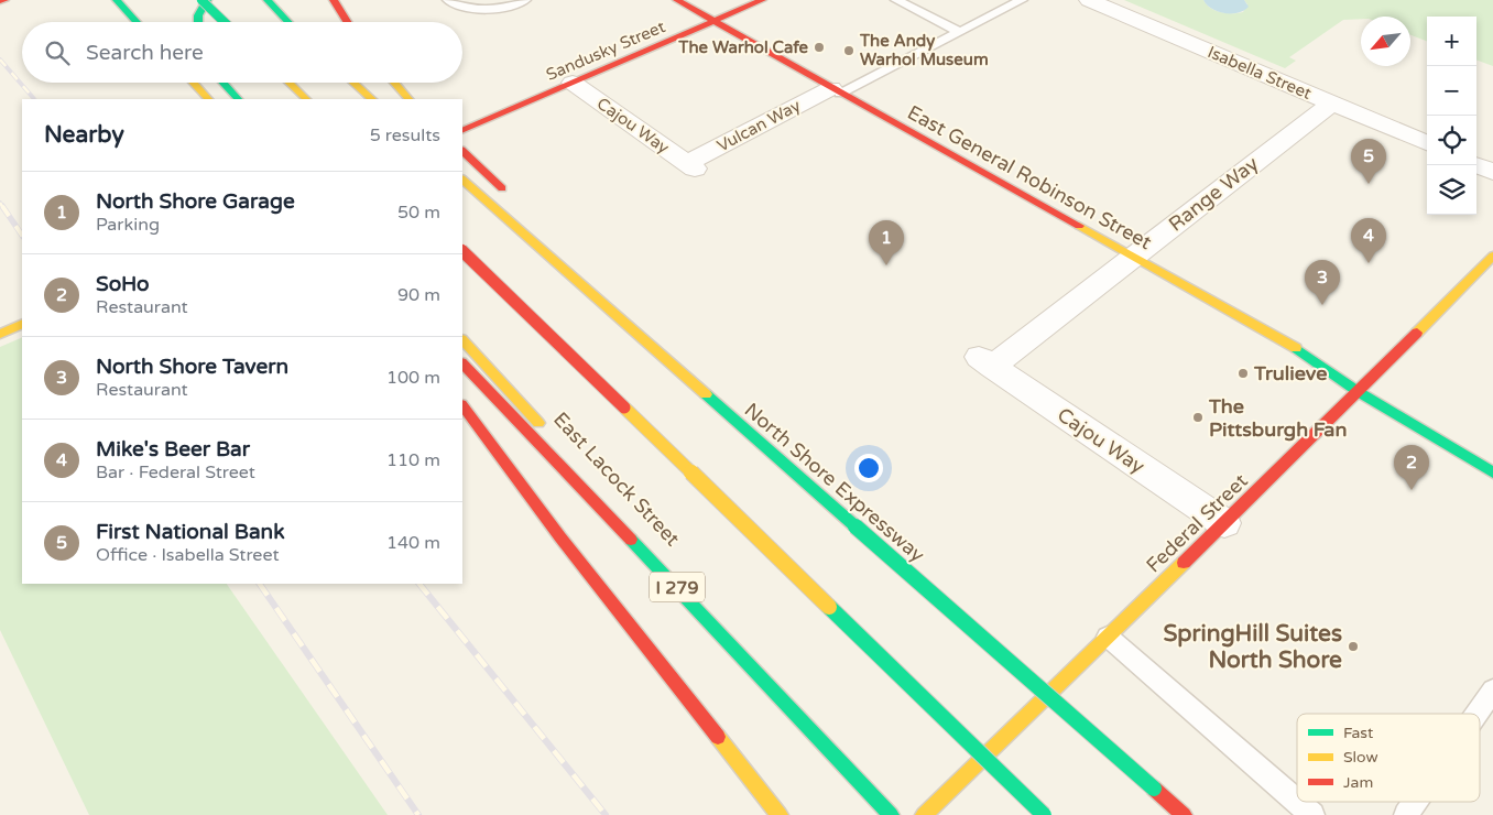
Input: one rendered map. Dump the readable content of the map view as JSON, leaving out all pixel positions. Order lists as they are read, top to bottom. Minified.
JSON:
{"streets":{"main road":["Sandusky Street","East General Robinson Street","East Lacock Street","North Shore Expressway","Federal Street","I 279"],"street":["Isabella Street","Cajou Way","Vulcan Way","Range Way"]},"crossings":[["Sandusky Street","Cajou Way"],["Sandusky Street","East General Robinson Street"],["Isabella Street","Range Way"],["Cajou Way","Vulcan Way"],["Cajou Way","Range Way"],["Cajou Way","Federal Street"],["Vulcan Way","East General Robinson Street"],["East General Robinson Street","Range Way"],["East General Robinson Street","Federal Street"]],"places":["The Warhol Cafe","The Andy Warhol Museum","Trulieve","The Pittsburgh Fan","SpringHill Suites North Shore"],"legend":["Fast","Slow","Jam"],"north":"bottom left","page":{"map_buttons":["+","−"],"search":"Search here","heading":["Nearby","5 results"],"pins":["5","4","1","3","2"],"list":[{"mark":"1","name":"North Shore Garage","note":"Parking","value":"50 m"},{"mark":"2","name":"SoHo","note":"Restaurant","value":"90 m"},{"mark":"3","name":"North Shore Tavern","note":"Restaurant","value":"100 m"},{"mark":"4","name":"Mike's Beer Bar","note":"Bar · Federal Street","value":"110 m"},{"mark":"5","name":"First National Bank","note":"Office · Isabella Street","value":"140 m"}]}}
